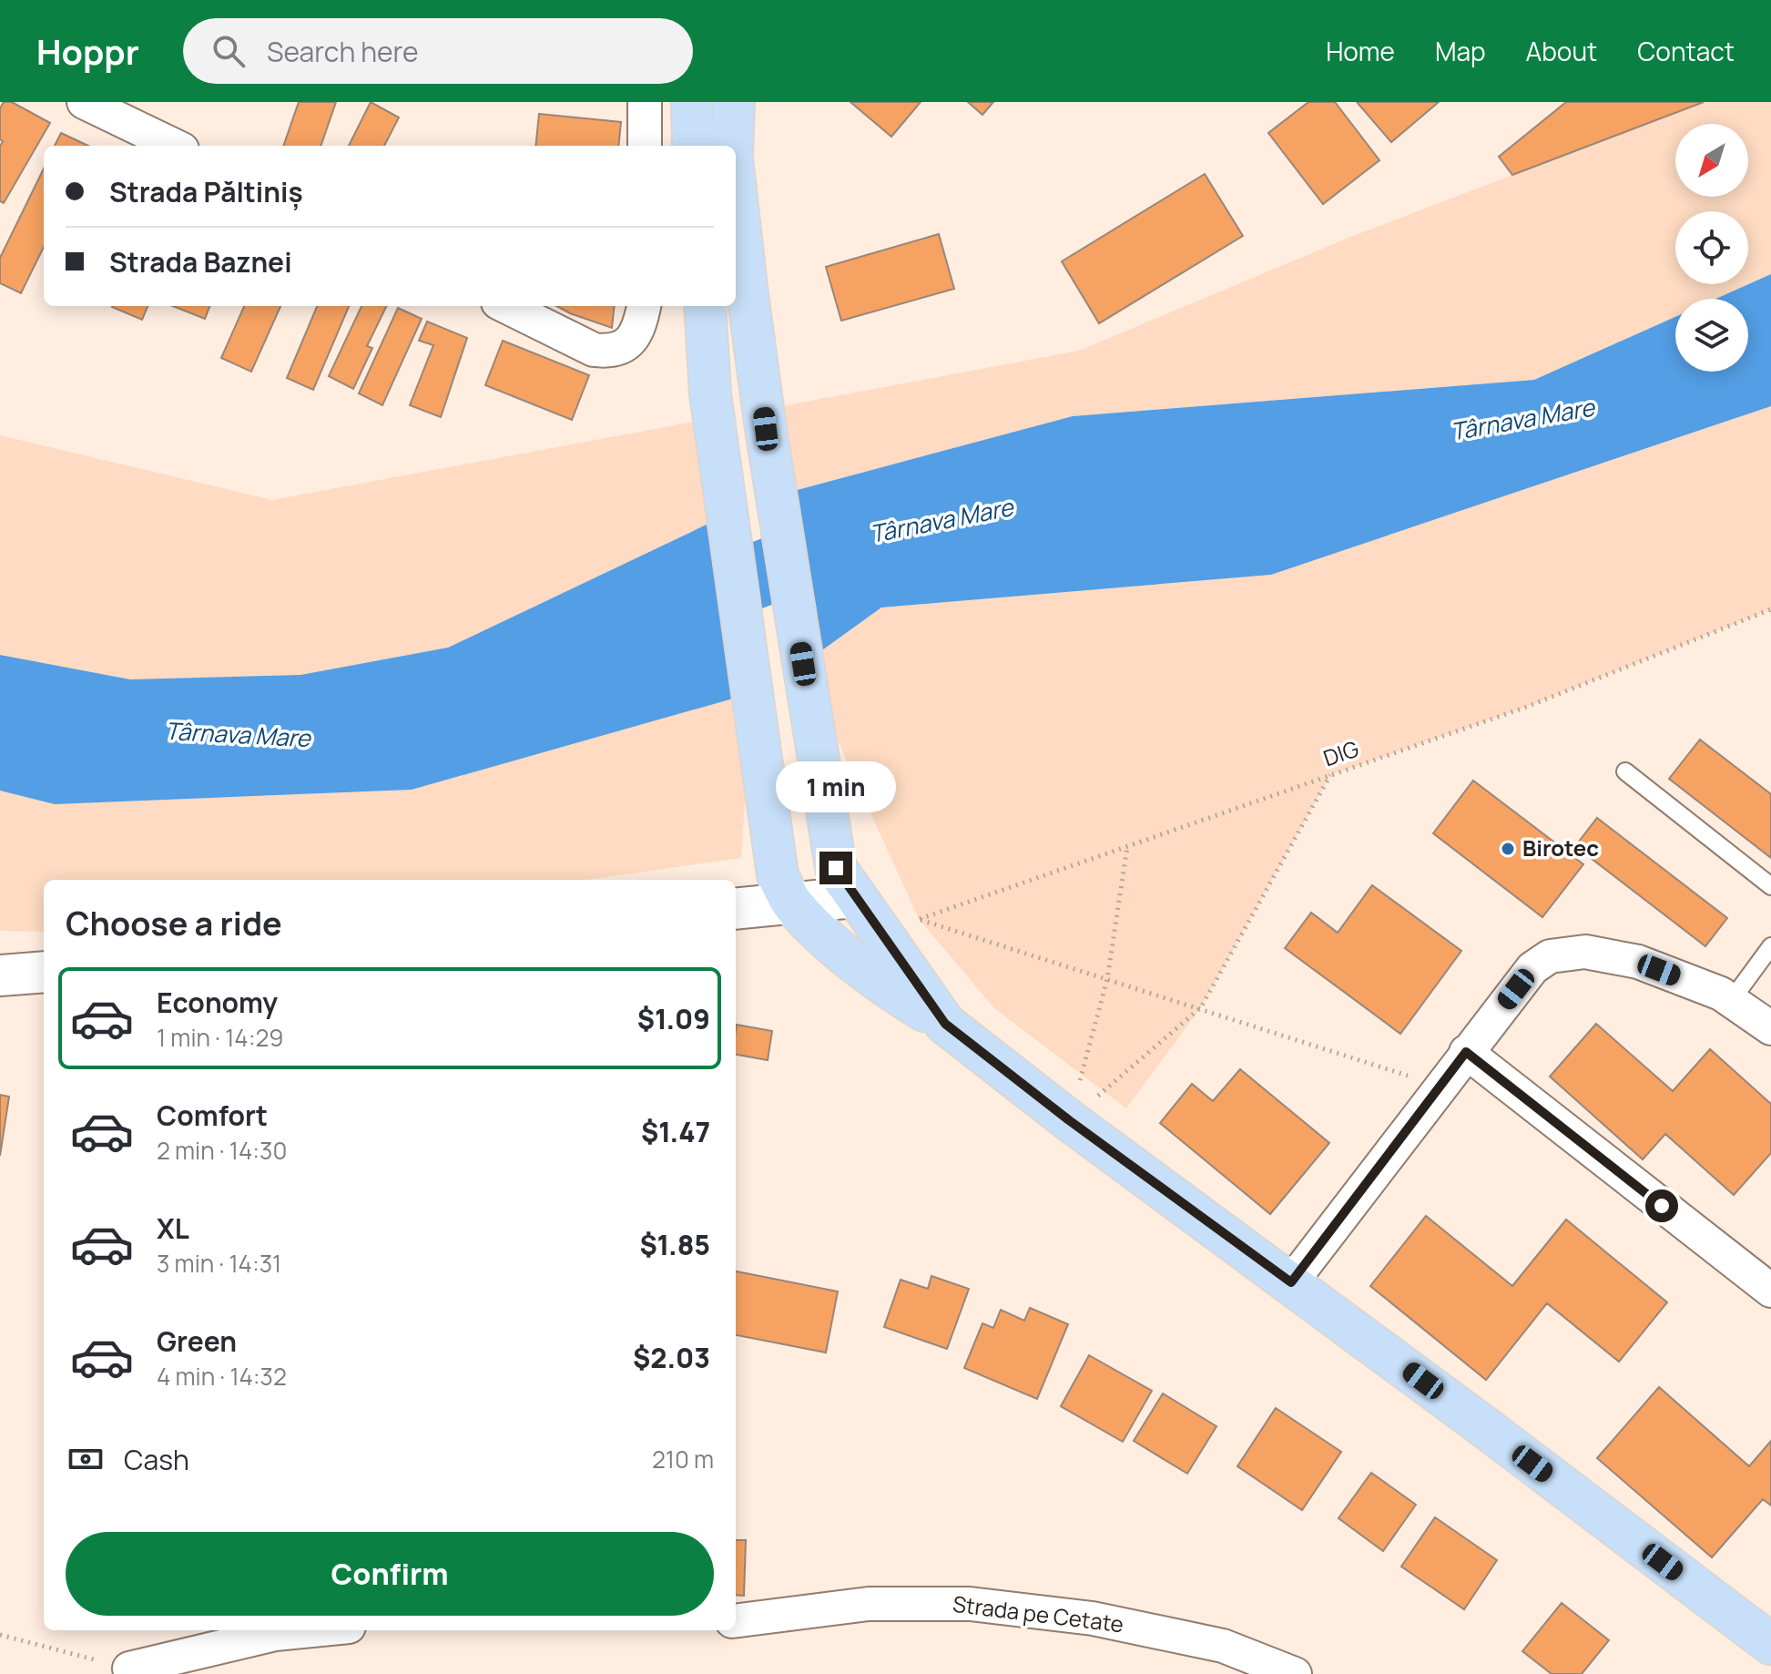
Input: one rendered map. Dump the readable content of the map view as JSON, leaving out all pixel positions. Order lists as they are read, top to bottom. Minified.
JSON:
{"streets":{"street":["Strada pe Cetate"],"path":["DIG"]},"water":["Târnava Mare"],"places":["Birotec"],"north":"bottom left","page":{"header":"Hoppr","search":"Search here","nav":["Home","Map","About","Contact"],"banner":["Strada Păltiniș","Strada Baznei"],"bubble":"1 min","heading":"Choose a ride","list":[{"name":"Economy","note":"1 min · 14:29","value":"$1.09"},{"name":"Comfort","note":"2 min · 14:30","value":"$1.47"},{"name":"XL","note":"3 min · 14:31","value":"$1.85"},{"name":"Green","note":"4 min · 14:32","value":"$2.03"}],"pay":["Cash","210 m"],"buttons":"Confirm"}}
